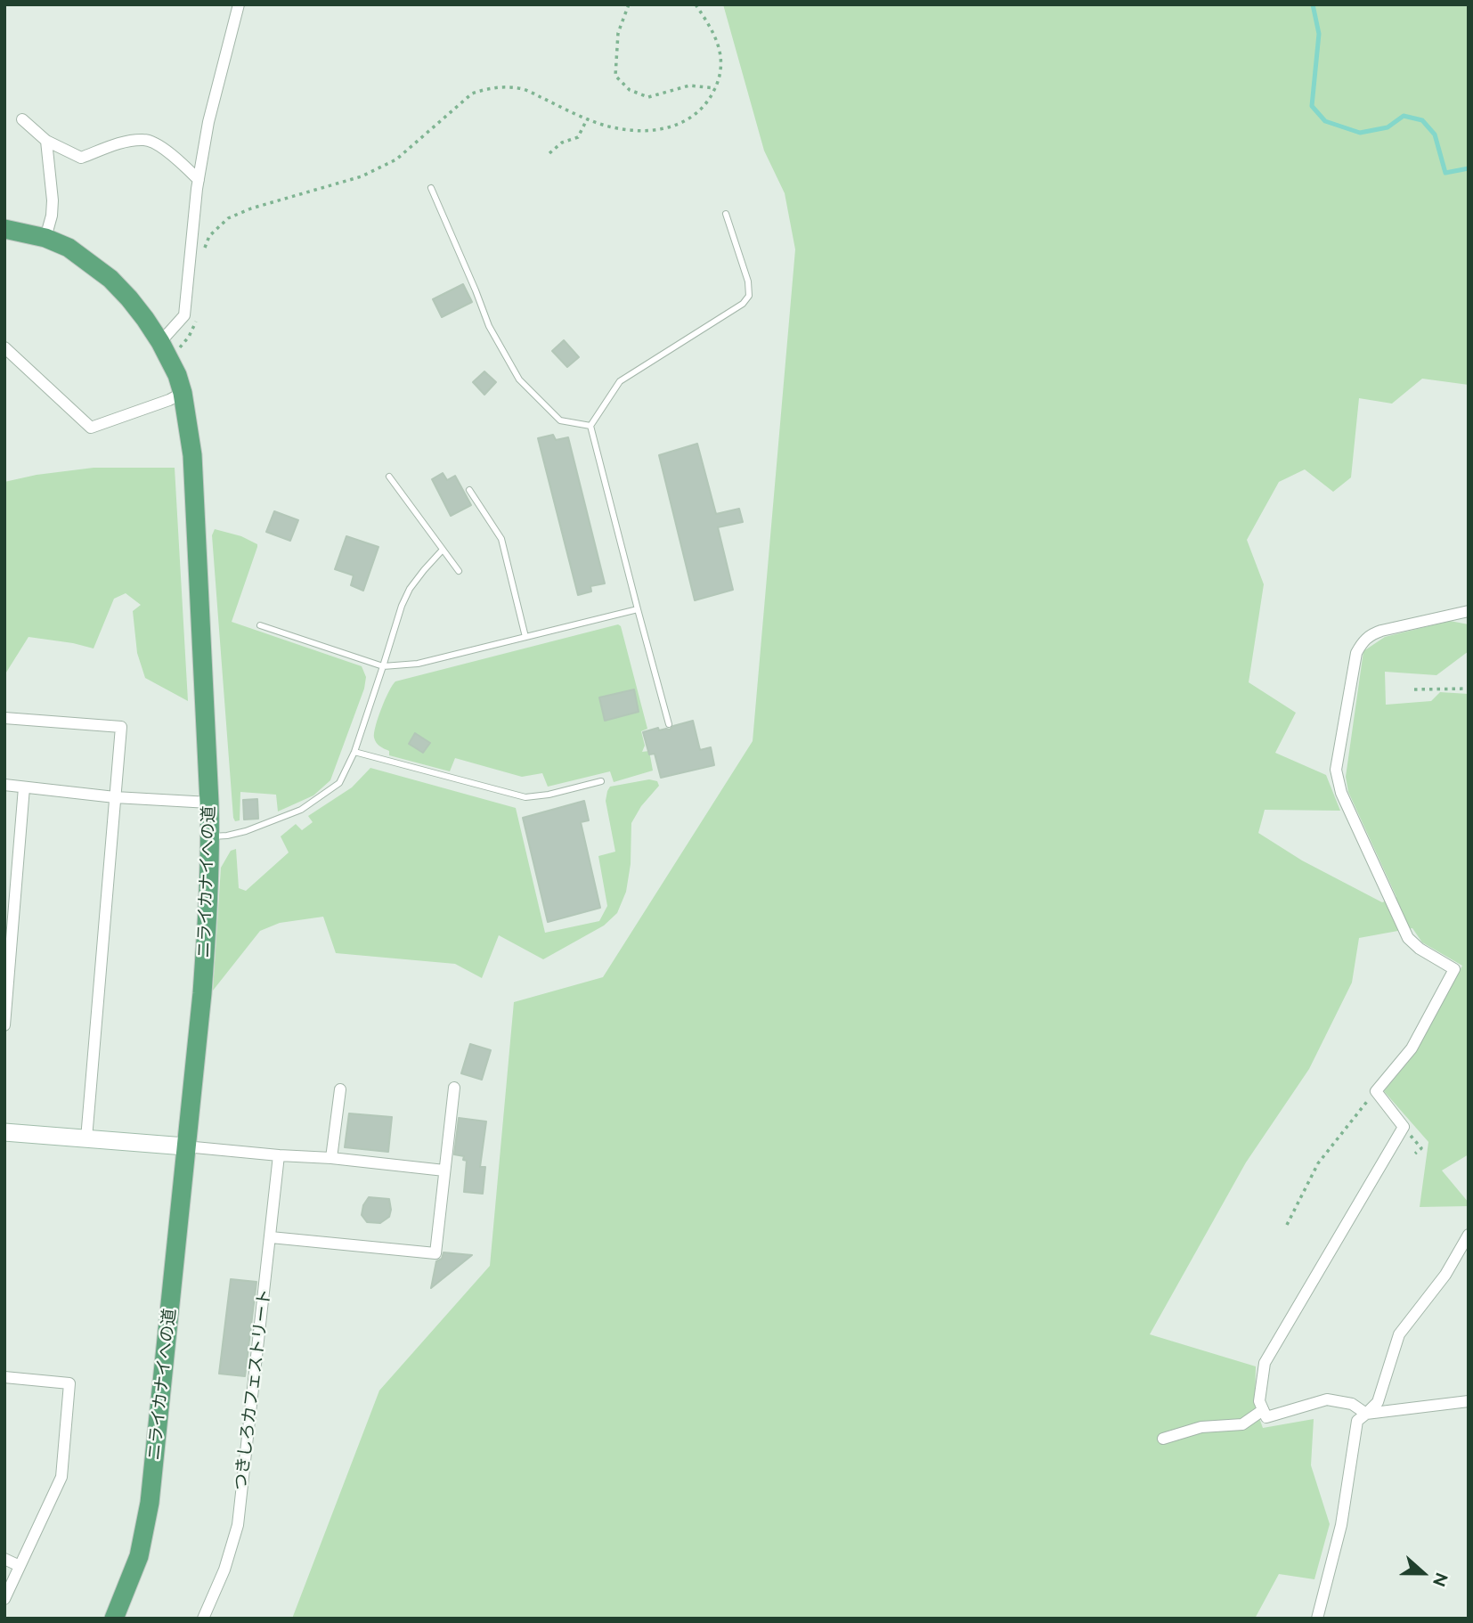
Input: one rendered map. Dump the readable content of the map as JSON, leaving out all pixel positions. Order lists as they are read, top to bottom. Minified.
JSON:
{"streets":{"main road":["ニライカナイへの道"],"street":["つきしろカフェストリート"]},"north":"right"}
